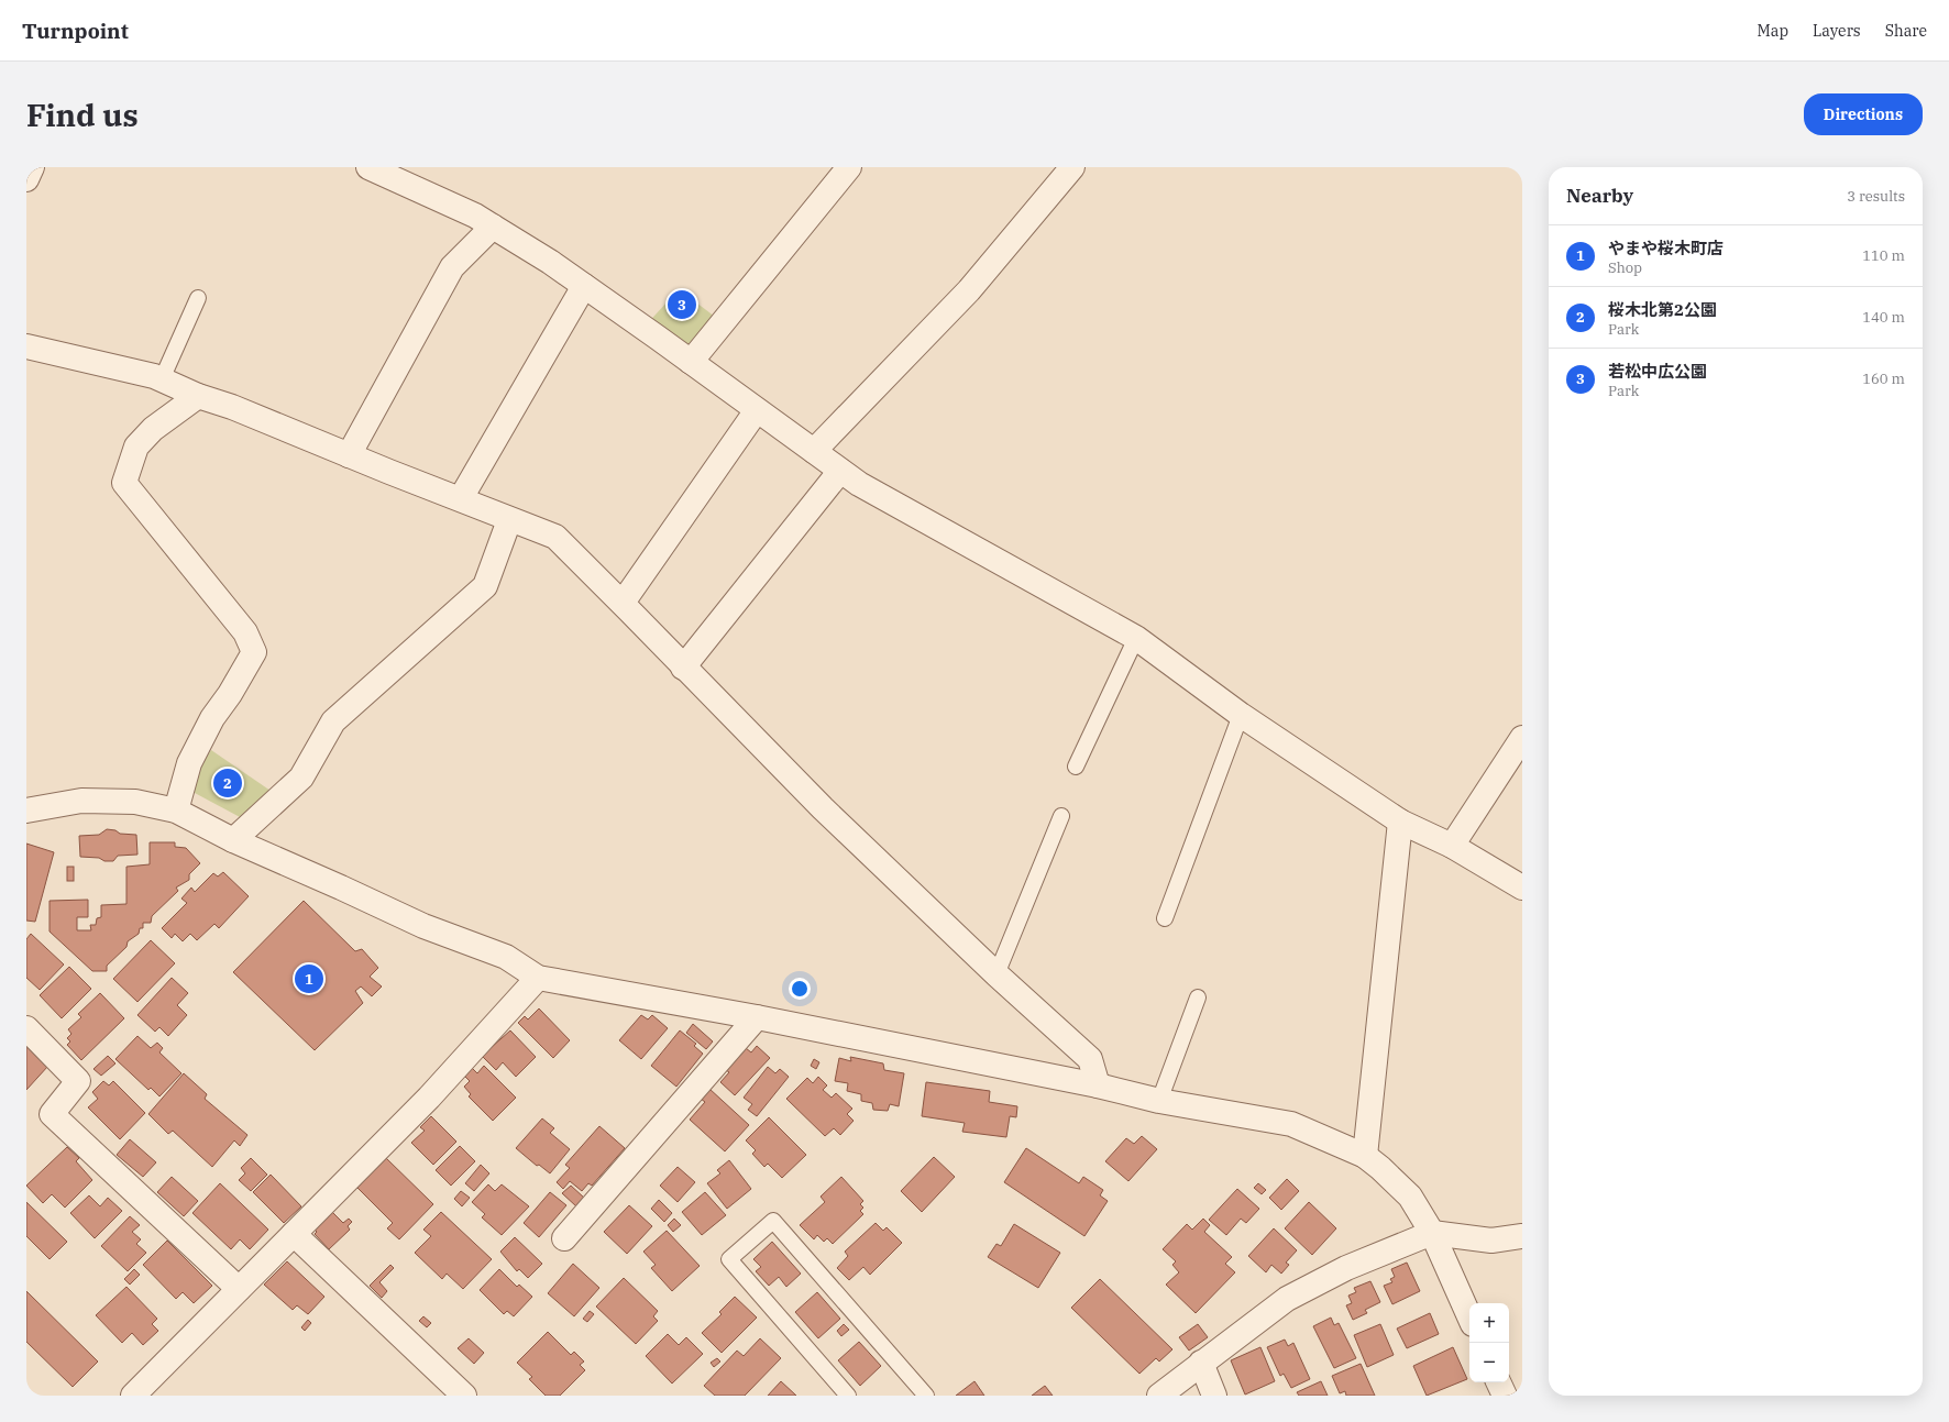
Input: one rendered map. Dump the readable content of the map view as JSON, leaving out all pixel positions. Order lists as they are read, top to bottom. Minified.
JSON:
{"page":{"header":"Turnpoint","nav":["Map","Layers","Share"],"buttons":"Directions","title":"Find us","heading":["Nearby","3 results"],"list":[{"mark":"1","name":"やまや桜木町店","note":"Shop","value":"110 m"},{"mark":"2","name":"桜木北第2公園","note":"Park","value":"140 m"},{"mark":"3","name":"若松中広公園","note":"Park","value":"160 m"}],"pins":["3","2","1"],"map_buttons":["+","−"]}}
